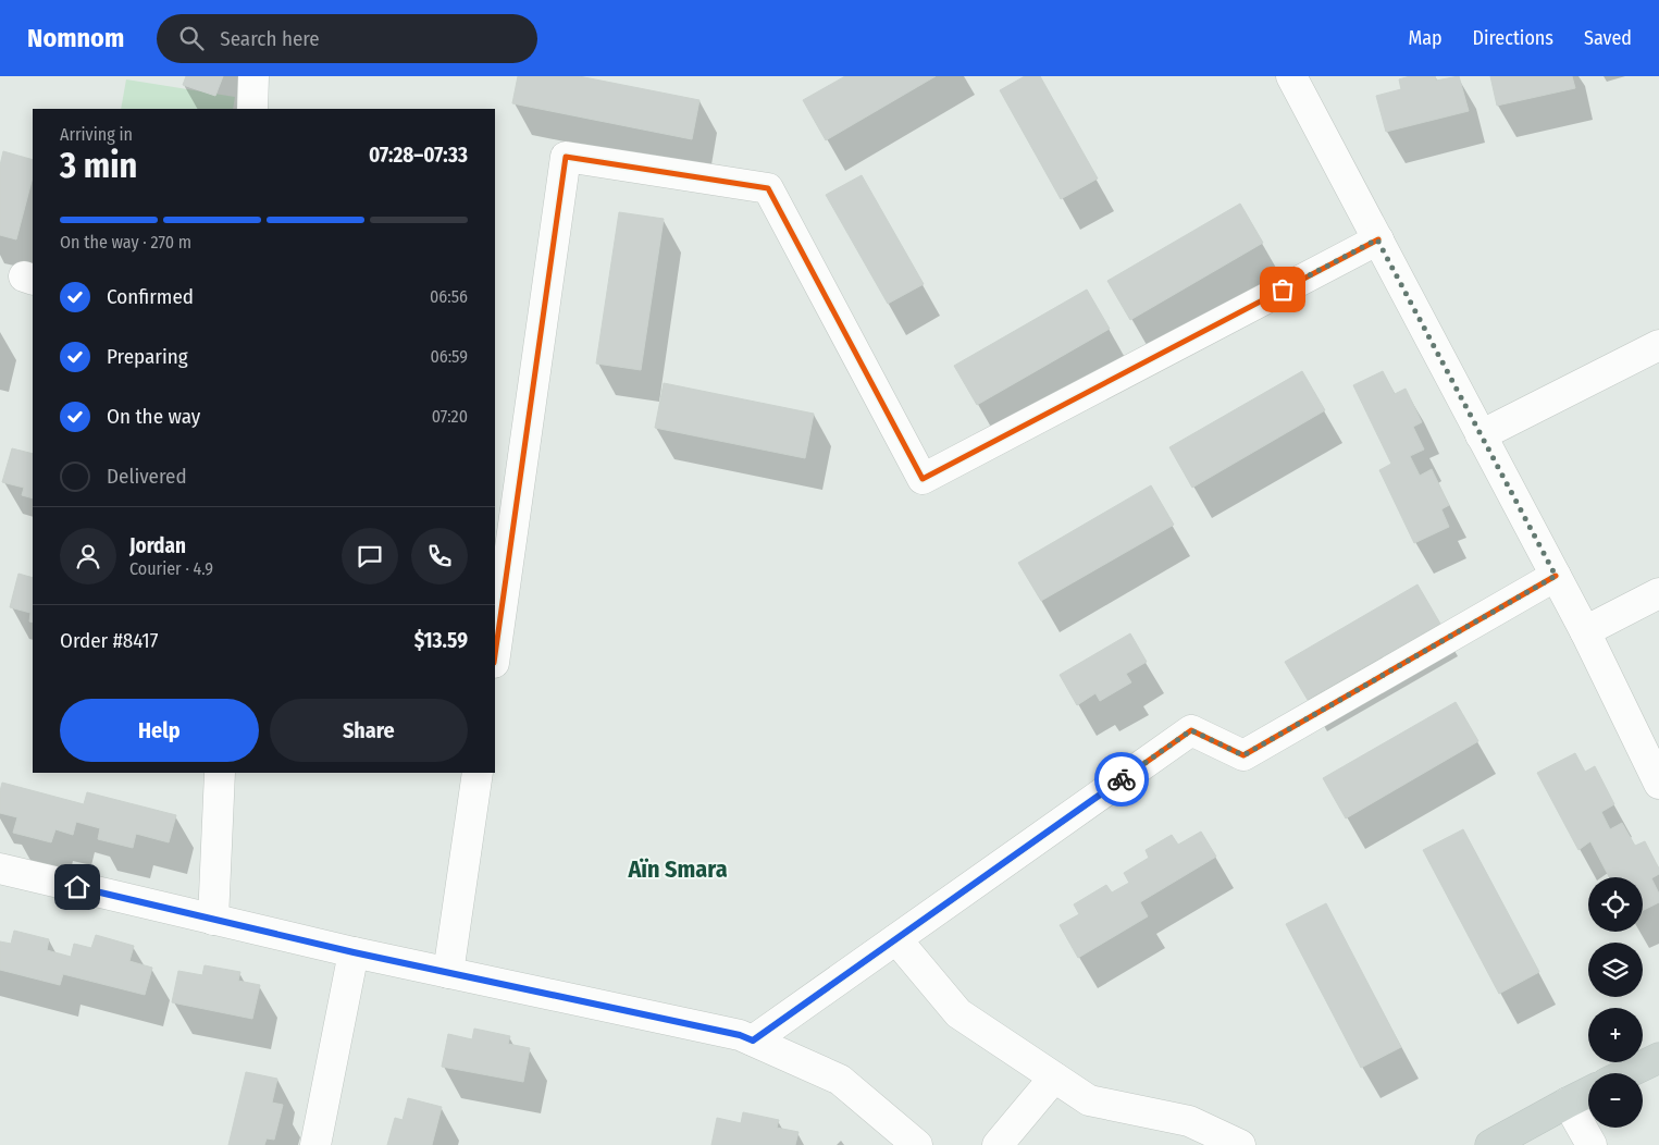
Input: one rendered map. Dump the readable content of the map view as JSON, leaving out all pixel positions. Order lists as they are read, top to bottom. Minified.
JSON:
{"districts":["Aïn Smara"],"page":{"header":"Nomnom","search":"Search here","nav":["Map","Directions","Saved"],"heading":["3 min","Arriving in","07:28–07:33"],"panel":["Jordan","Courier · 4.9","Order #8417","$13.59"],"bar":"On the way · 270 m","list":[["Confirmed","06:56"],["Preparing","06:59"],["On the way","07:20"],"Delivered"],"buttons":["Help","Share"],"map_buttons":["+","−"]}}
